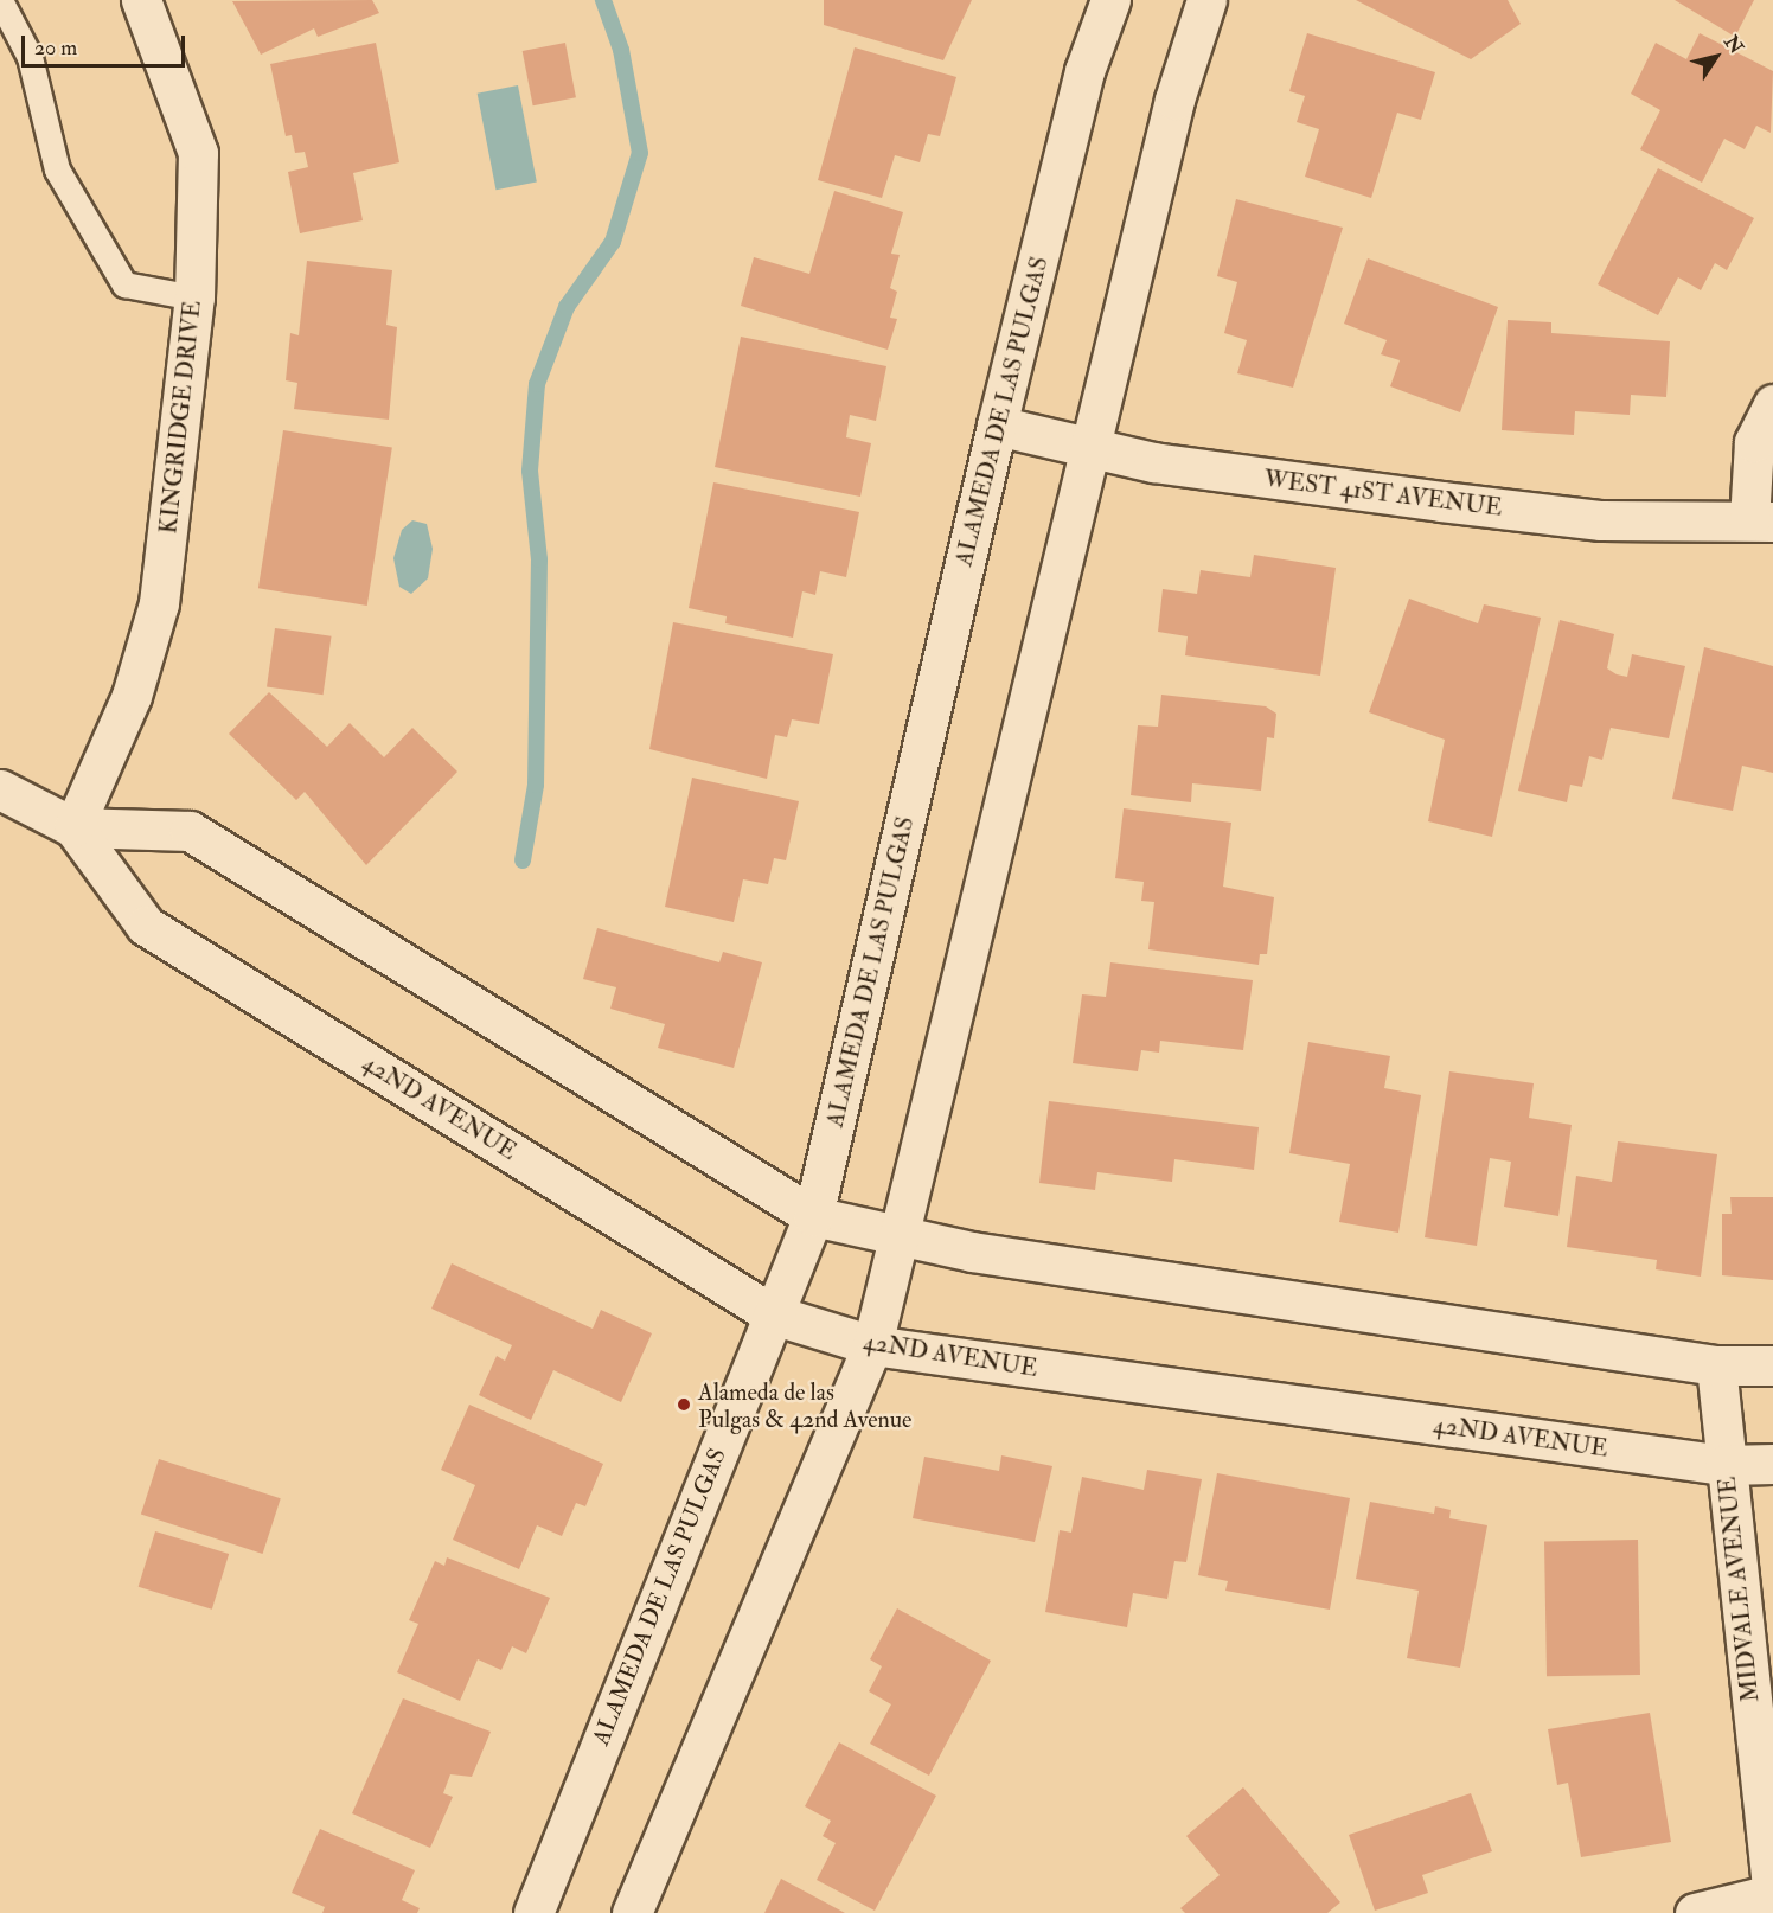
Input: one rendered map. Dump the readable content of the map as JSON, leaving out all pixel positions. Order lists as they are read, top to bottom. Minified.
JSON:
{"streets":{"street":["ALAMEDA DE LAS PULGAS","KINGRIDGE DRIVE","WEST 41ST AVENUE","42ND AVENUE","MIDVALE AVENUE"]},"crossings":[["ALAMEDA DE LAS PULGAS","WEST 41ST AVENUE"],["ALAMEDA DE LAS PULGAS","42ND AVENUE"],["KINGRIDGE DRIVE","42ND AVENUE"],["42ND AVENUE","MIDVALE AVENUE"]],"places":["Alameda de las Pulgas & 42nd Avenue"],"scale_bar":"20 m","north":"top right"}
